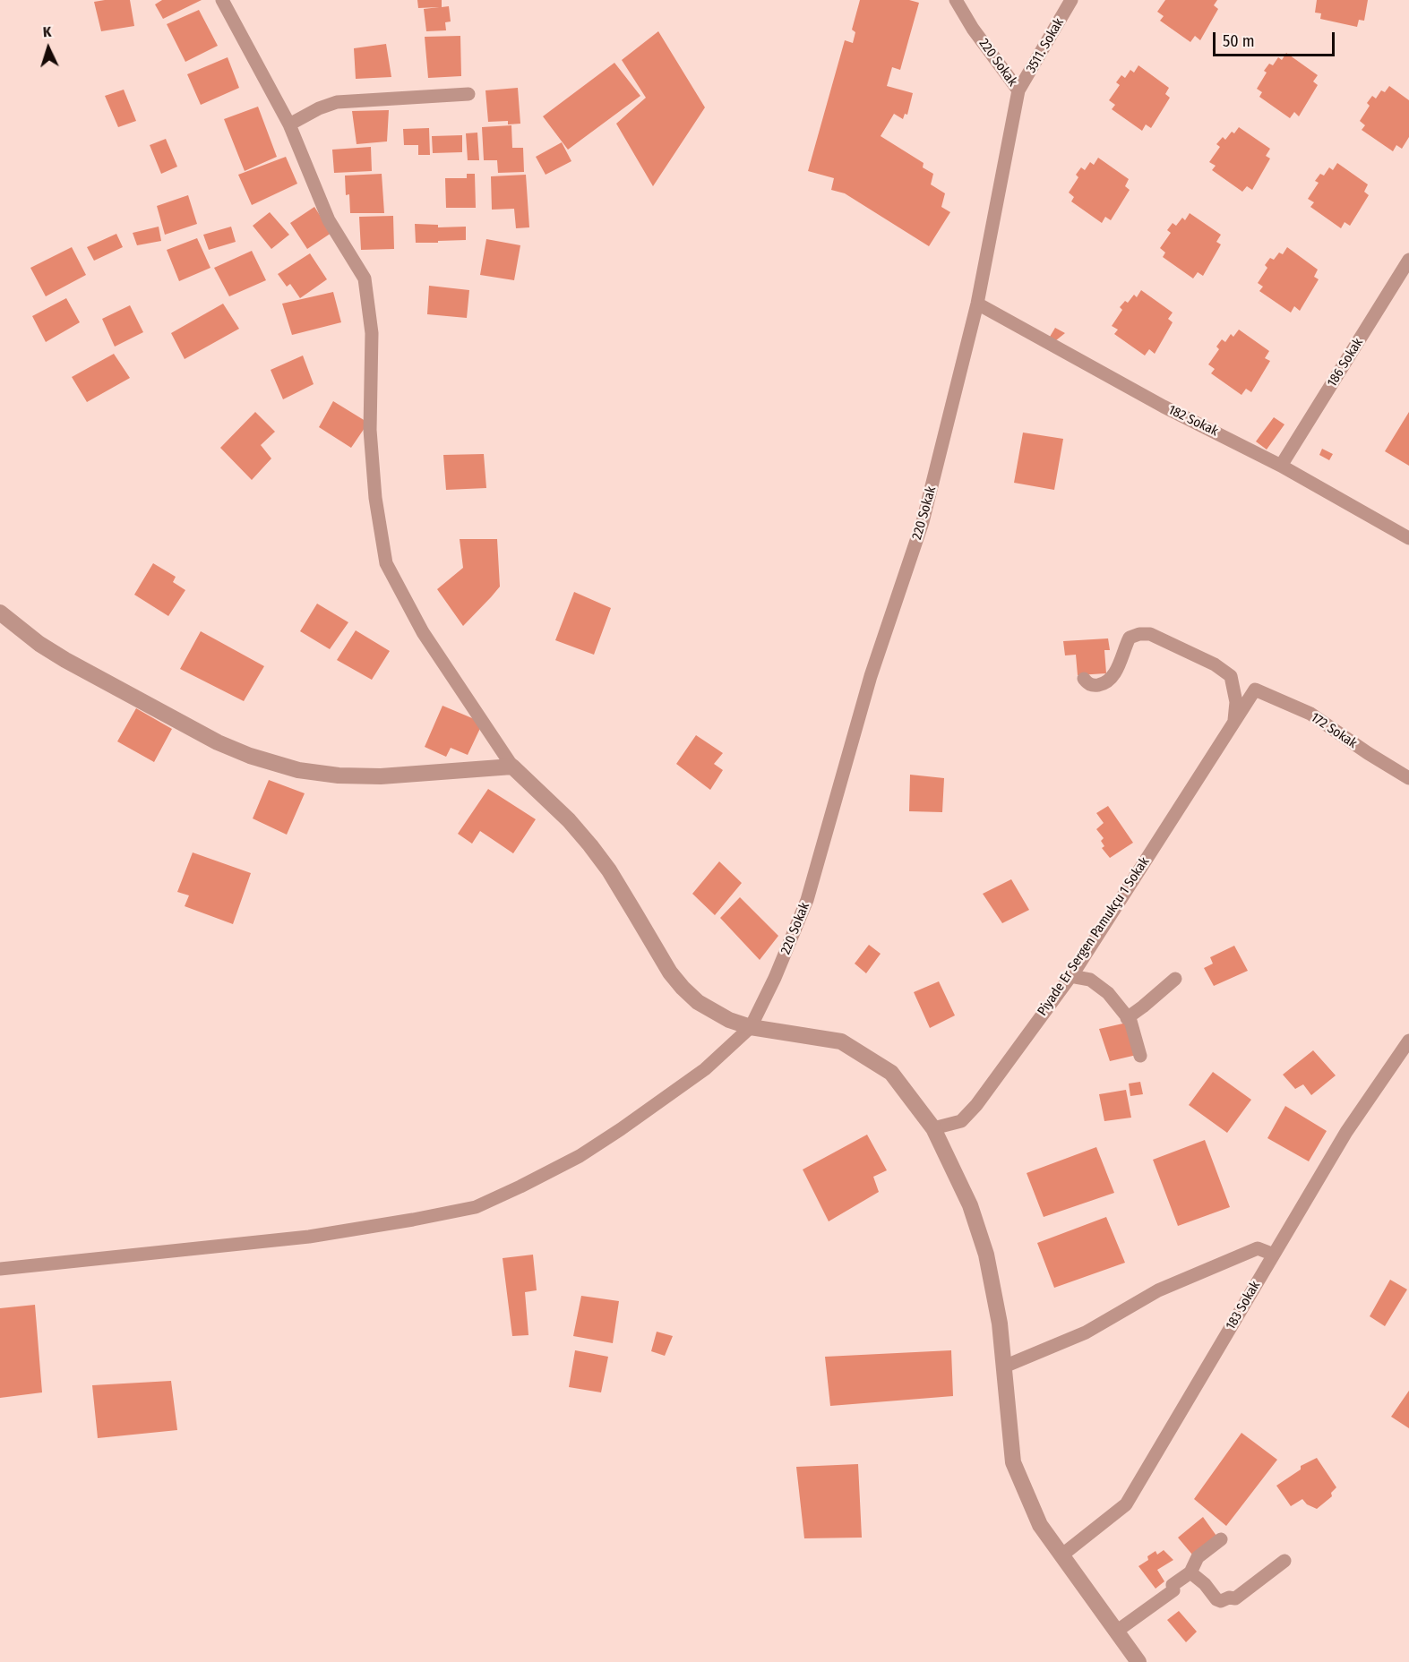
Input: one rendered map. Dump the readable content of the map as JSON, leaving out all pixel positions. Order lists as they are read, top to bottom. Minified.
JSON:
{"streets":{"street":["3511. Sokak","220 Sokak","186 Sokak","182 Sokak","172 Sokak","Piyade Er Sergen Pamukçu 1 Sokak","183 Sokak"]},"crossings":[["3511. Sokak","220 Sokak"],["220 Sokak","182 Sokak"],["186 Sokak","182 Sokak"],["172 Sokak","Piyade Er Sergen Pamukçu 1 Sokak"]],"scale_bar":"50 m","north":"top"}
